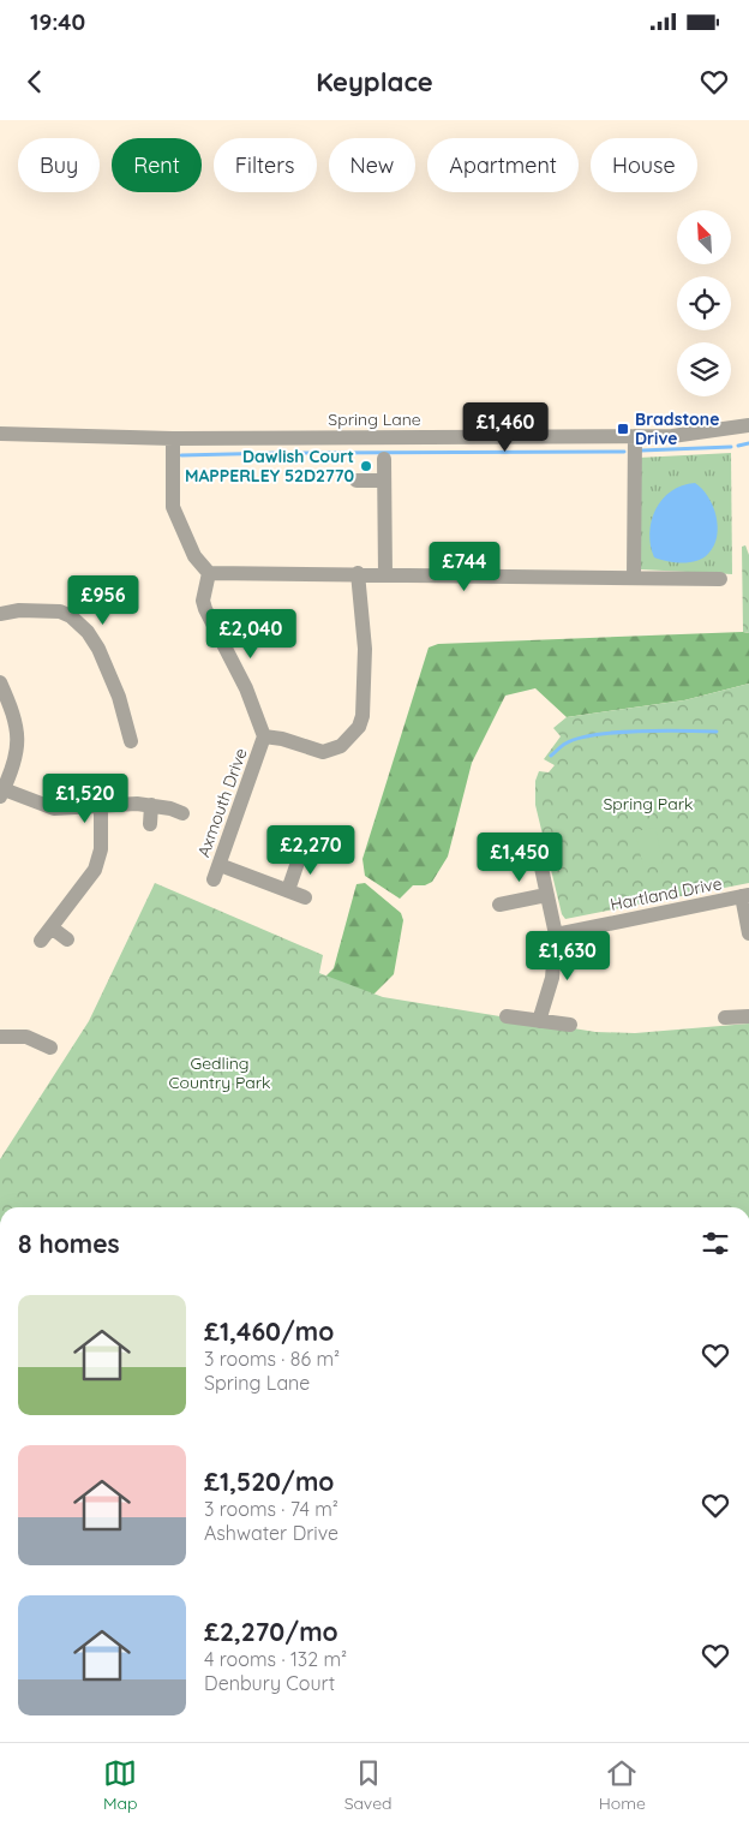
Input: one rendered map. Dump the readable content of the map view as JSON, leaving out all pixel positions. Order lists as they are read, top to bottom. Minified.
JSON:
{"streets":{"street":["Spring Lane","Axmouth Drive","Hartland Drive"]},"parks":["Spring Park","Gedling Country Park"],"places":{"transit":["Bradstone Drive"],"other":["Dawlish Court MAPPERLEY 52D2770"]},"north":"top left","page":{"status":"19:40","header":"Keyplace","chip":["Buy","Rent","Filters","New","Apartment","House"],"price":["£1,460","£744","£956","£2,040","£1,520","£2,270","£1,450","£1,630"],"heading":"8 homes","list":[{"name":"£1,460/mo","note":"3 rooms · 86 m² · Spring Lane"},{"name":"£1,520/mo","note":"3 rooms · 74 m² · Ashwater Drive"},{"name":"£2,270/mo","note":"4 rooms · 132 m² · Denbury Court"}],"tabs":["Map","Saved","Home"]}}
